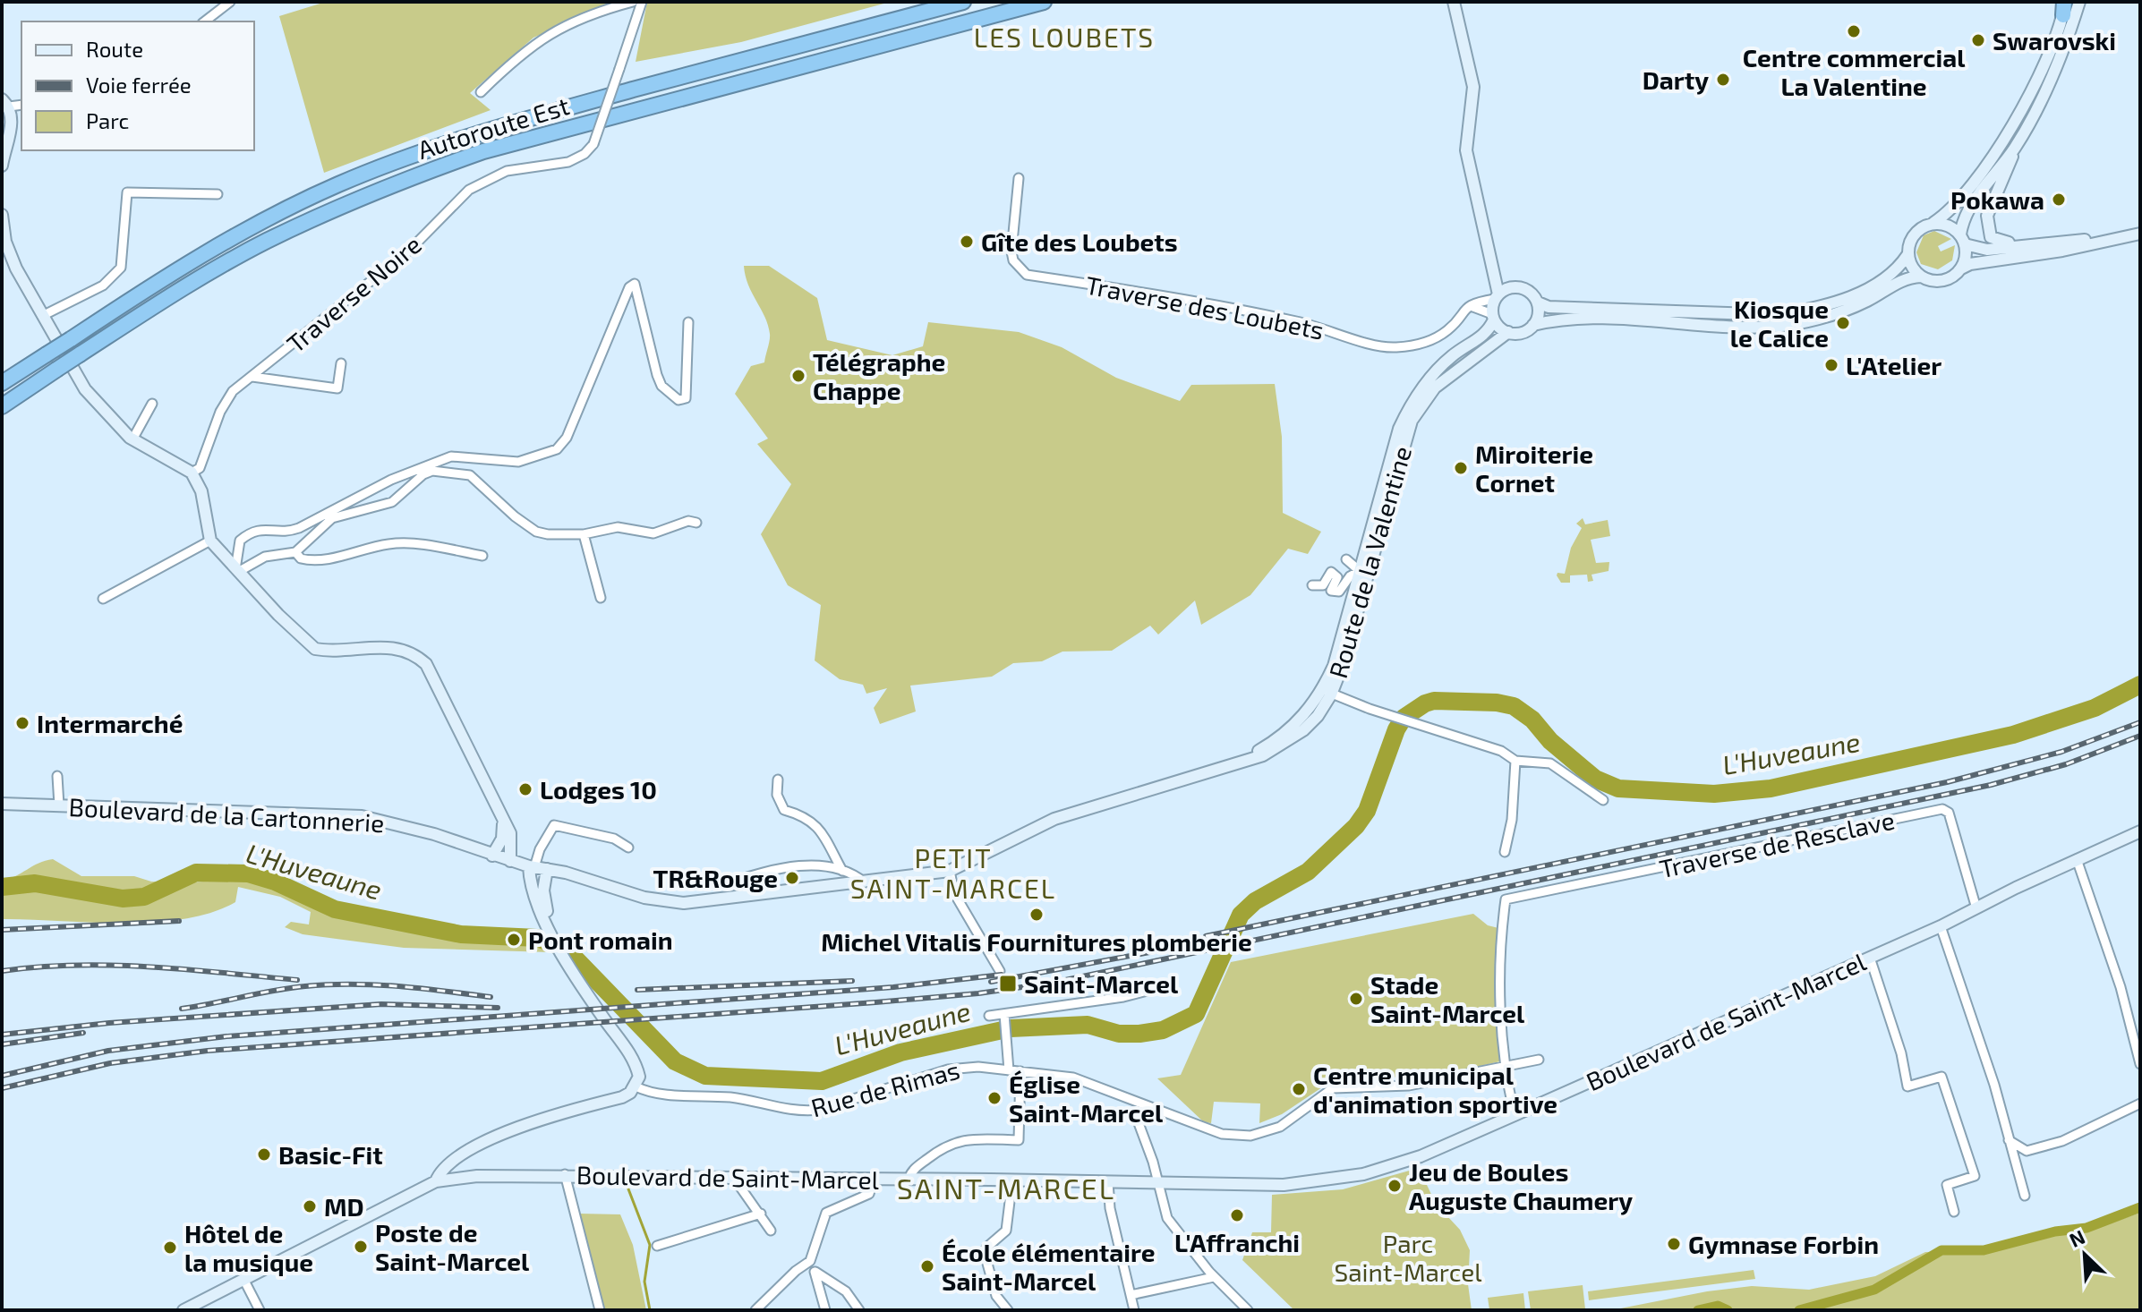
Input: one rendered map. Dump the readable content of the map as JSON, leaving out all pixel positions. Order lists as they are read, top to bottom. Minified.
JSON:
{"streets":{"highway":["Autoroute Est"],"main road":["Route de la Valentine","Boulevard de la Cartonnerie","Boulevard de Saint-Marcel"],"street":["Traverse Noire","Traverse des Loubets","Traverse de Resclave","Rue de Rimas"]},"crossings":[["Route de la Valentine","Boulevard de la Cartonnerie"],["Traverse de Resclave","Boulevard de Saint-Marcel"],["Traverse de Resclave","Rue de Rimas"]],"districts":["LES LOUBETS","PETIT SAINT-MARCEL","SAINT-MARCEL"],"water":["L'Huveaune"],"parks":["Parc Saint-Marcel"],"places":{"other":["Centre commercial La Valentine","Swarovski","Darty","Pokawa","Gîte des Loubets","Kiosque le Calice","L'Atelier","Télégraphe Chappe","Miroiterie Cornet","Intermarché","Lodges 10","TR&Rouge","Michel Vitalis Fournitures plomberie","Pont romain","Stade Saint-Marcel","Centre municipal d'animation sportive","Église Saint-Marcel","Basic-Fit","Jeu de Boules Auguste Chaumery","MD","L'Affranchi","Gymnase Forbin","Poste de Saint-Marcel","Hôtel de la musique","École élémentaire Saint-Marcel"],"transit":["Saint-Marcel"]},"legend":["Route","Voie ferrée","Parc"],"north":"top left"}
